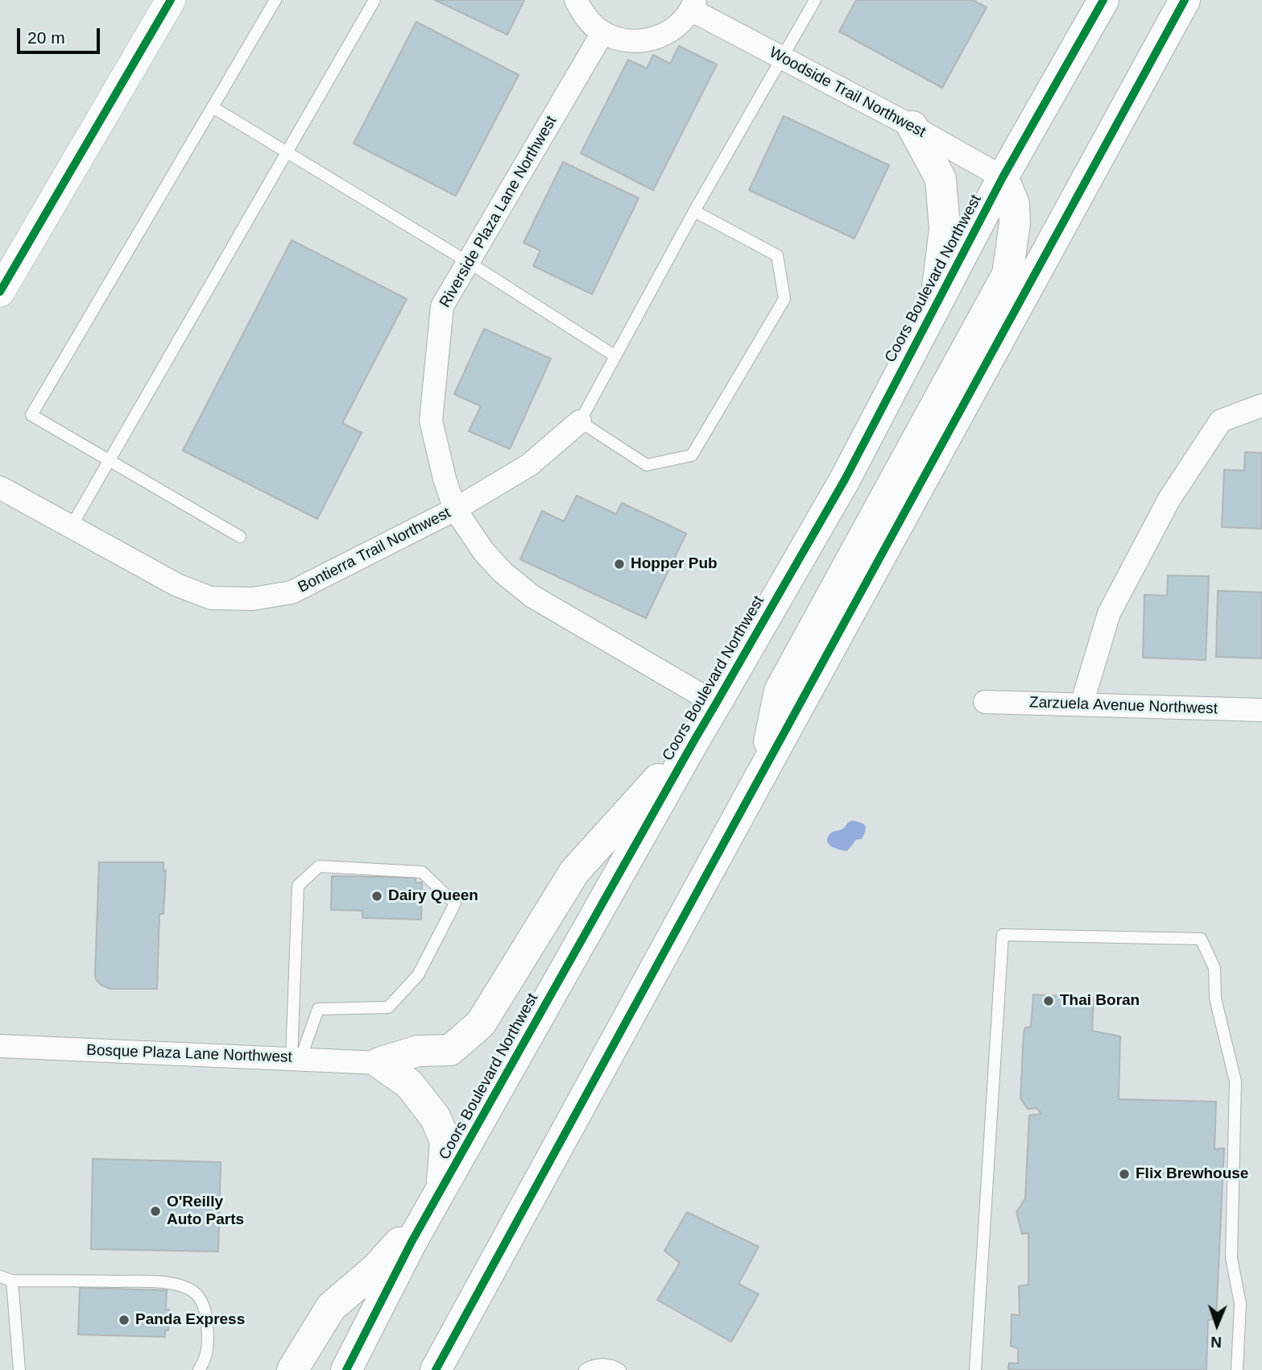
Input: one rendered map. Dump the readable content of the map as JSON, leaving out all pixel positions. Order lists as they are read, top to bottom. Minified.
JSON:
{"streets":{"main road":["Coors Boulevard Northwest"],"street":["Woodside Trail Northwest","Riverside Plaza Lane Northwest","Bontierra Trail Northwest","Zarzuela Avenue Northwest","Bosque Plaza Lane Northwest"]},"crossings":[["Woodside Trail Northwest","Coors Boulevard Northwest"],["Riverside Plaza Lane Northwest","Coors Boulevard Northwest"],["Riverside Plaza Lane Northwest","Bontierra Trail Northwest"]],"places":["Hopper Pub","Dairy Queen","Thai Boran","Flix Brewhouse","O'Reilly Auto Parts","Panda Express"],"scale_bar":"20 m","north":"bottom"}
